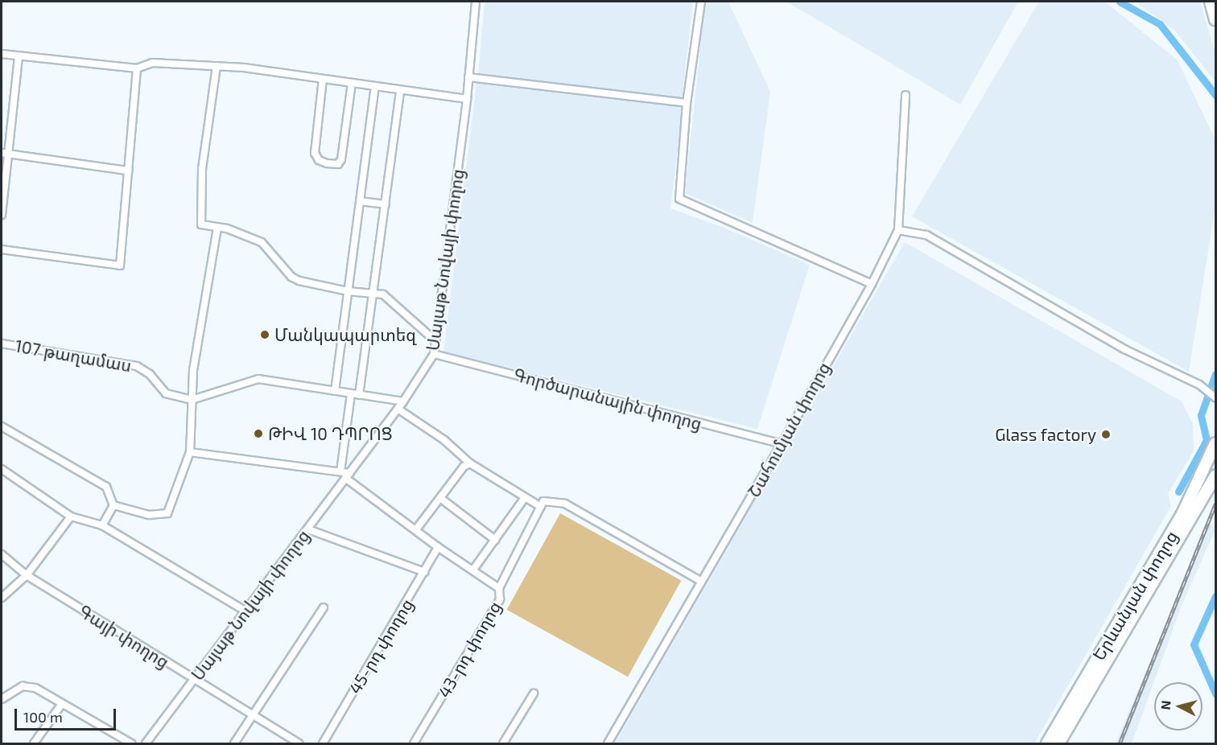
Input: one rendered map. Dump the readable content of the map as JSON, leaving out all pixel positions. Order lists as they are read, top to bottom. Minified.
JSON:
{"streets":{"highway":["Երևանյան փողոց"],"street":["Սայաթ Նովայի փողոց","107 թաղամաս","Գործարանային փողոց","Շահումյան փողոց","Գայի փողոց","45-րդ փողոց","43-րդ փողոց"]},"crossings":[["Սայաթ Նովայի փողոց","Գործարանային փողոց"],["Սայաթ Նովայի փողոց","Գայի փողոց"],["Գործարանային փողոց","Շահումյան փողոց"]],"places":["Մանկապարտեզ","ԹԻՎ 10 ԴՊՐՈՑ","Glass factory"],"scale_bar":"100 m","north":"left"}
